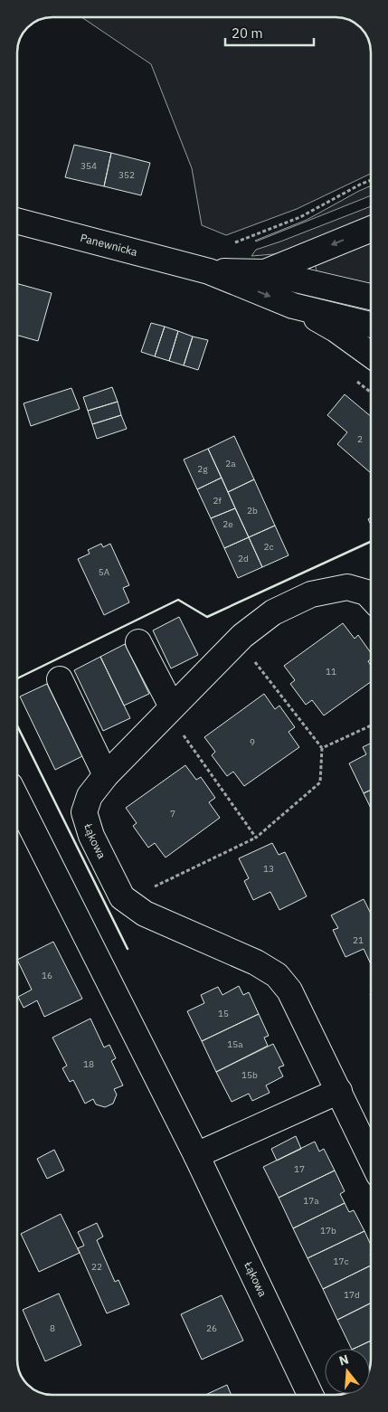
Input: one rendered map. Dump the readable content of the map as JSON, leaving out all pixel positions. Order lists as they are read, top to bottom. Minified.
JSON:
{"streets":{"street":["Panewnicka","Łąkowa"]},"house_numbers":["354","352","2","2a","2g","2f","2b","2e","2c","2d","5A","11","9","7","13","21","16","15","15a","18","15b","17","17a","17b","17c","22","17d","8","26"],"scale_bar":"20 m","north":"top"}
